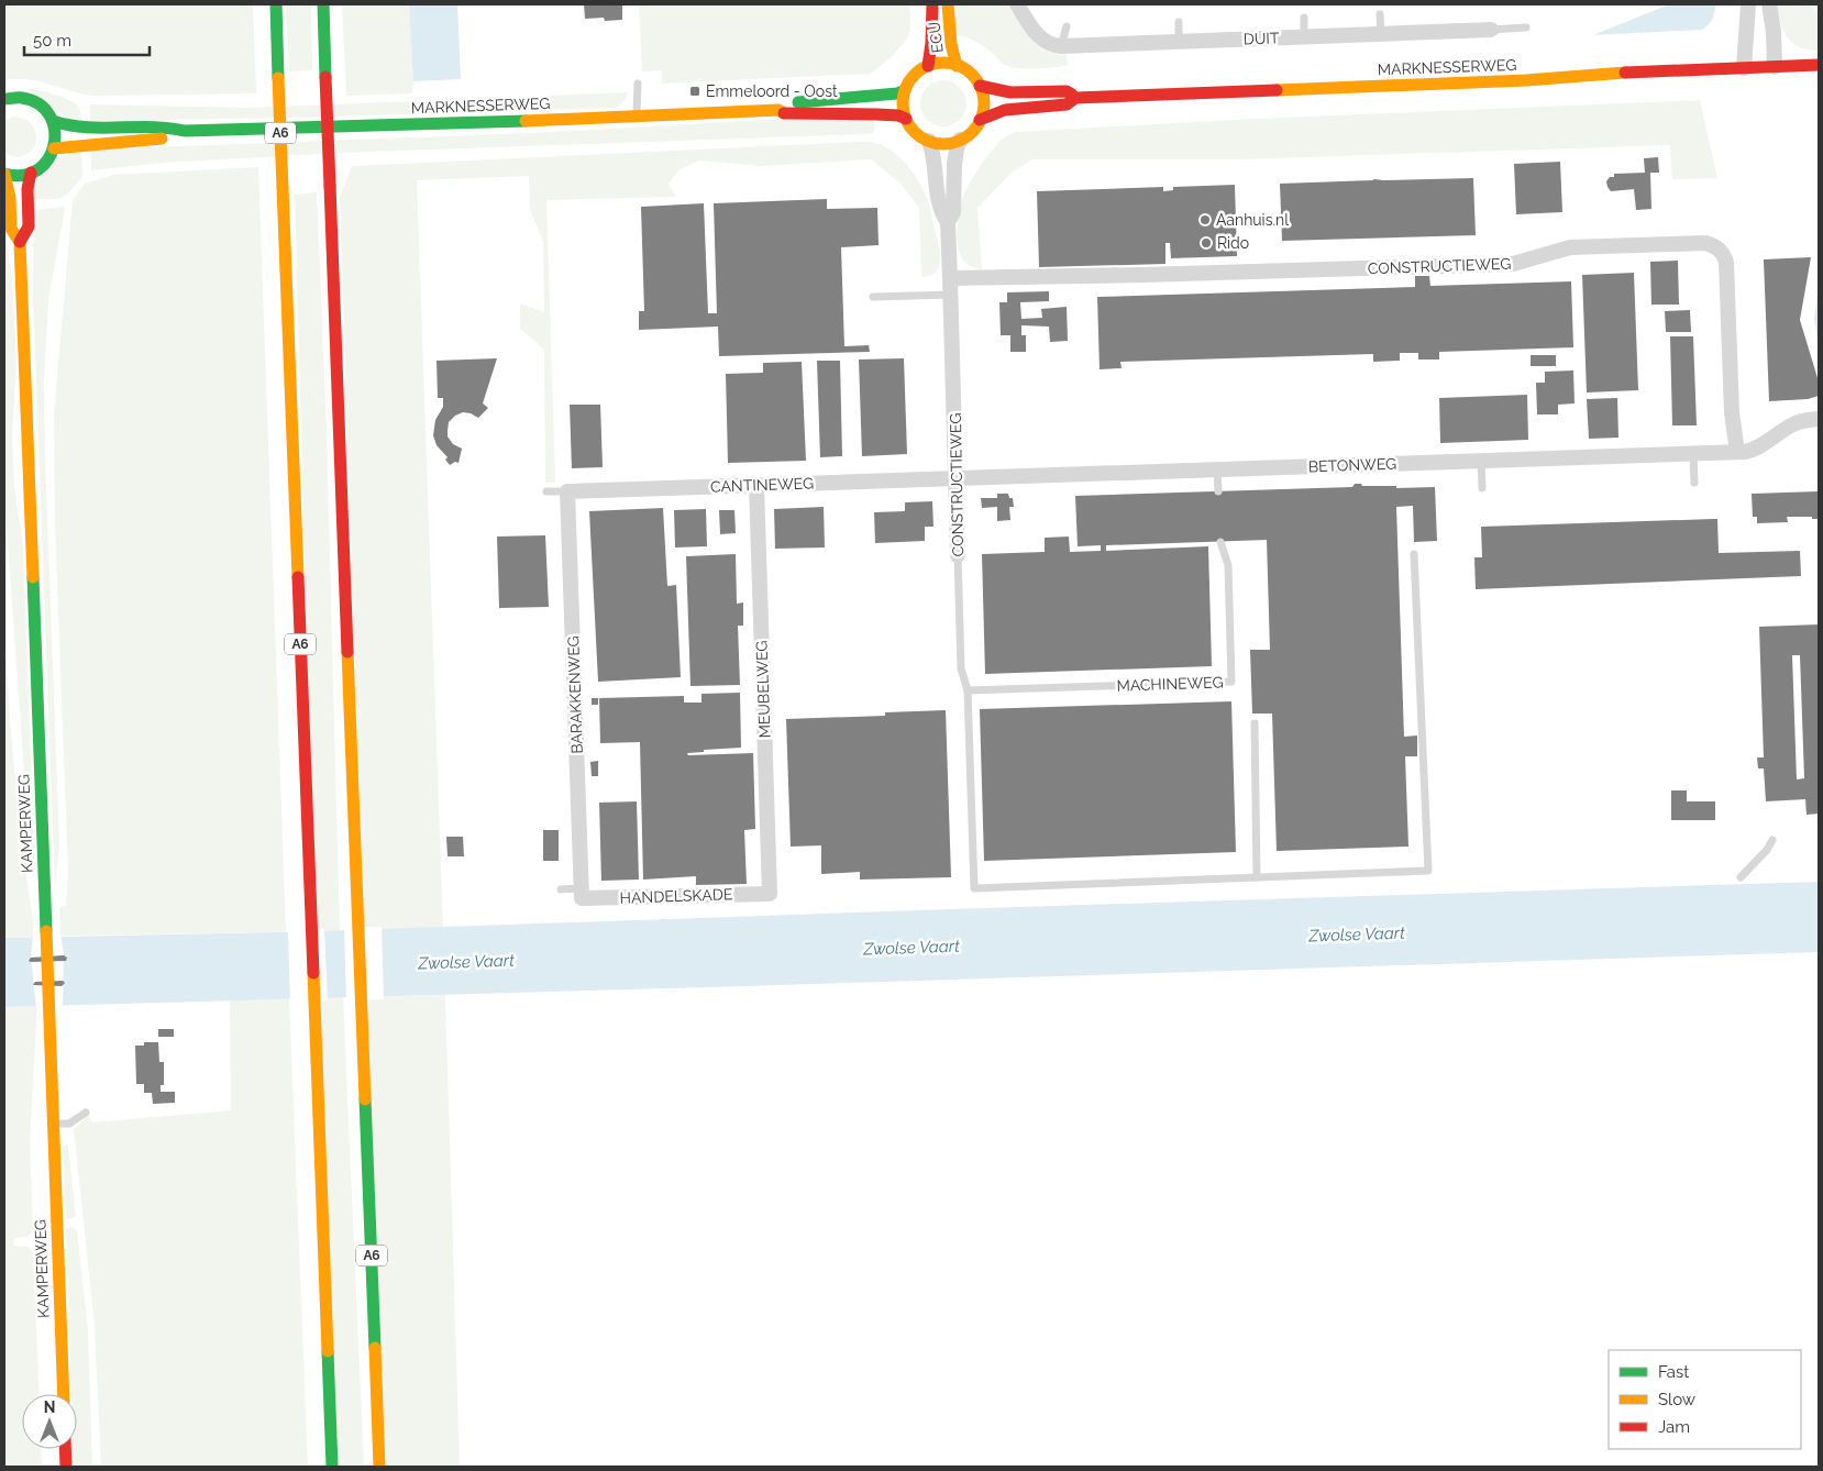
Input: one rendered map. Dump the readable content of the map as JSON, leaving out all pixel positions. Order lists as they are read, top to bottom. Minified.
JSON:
{"streets":{"main road":["ECU","MARKNESSERWEG","A6","KAMPERWEG"],"street":["DUIT","CONSTRUCTIEWEG","BETONWEG","CANTINEWEG","MEUBELWEG","BARAKKENWEG","HANDELSKADE"],"lane":["MACHINEWEG"]},"crossings":[["ECU","MARKNESSERWEG"],["ECU","CONSTRUCTIEWEG"],["MARKNESSERWEG","CONSTRUCTIEWEG"],["CONSTRUCTIEWEG","BETONWEG"],["CONSTRUCTIEWEG","CANTINEWEG"],["CONSTRUCTIEWEG","MACHINEWEG"],["BETONWEG","CANTINEWEG"],["CANTINEWEG","MEUBELWEG"],["CANTINEWEG","BARAKKENWEG"],["MEUBELWEG","HANDELSKADE"],["BARAKKENWEG","HANDELSKADE"]],"water":["Zwolse Vaart"],"places":{"transit":["Emmeloord - Oost"],"other":["Aanhuis.nl","Rido"]},"legend":["Fast","Slow","Jam"],"scale_bar":"50 m","north":"top"}
